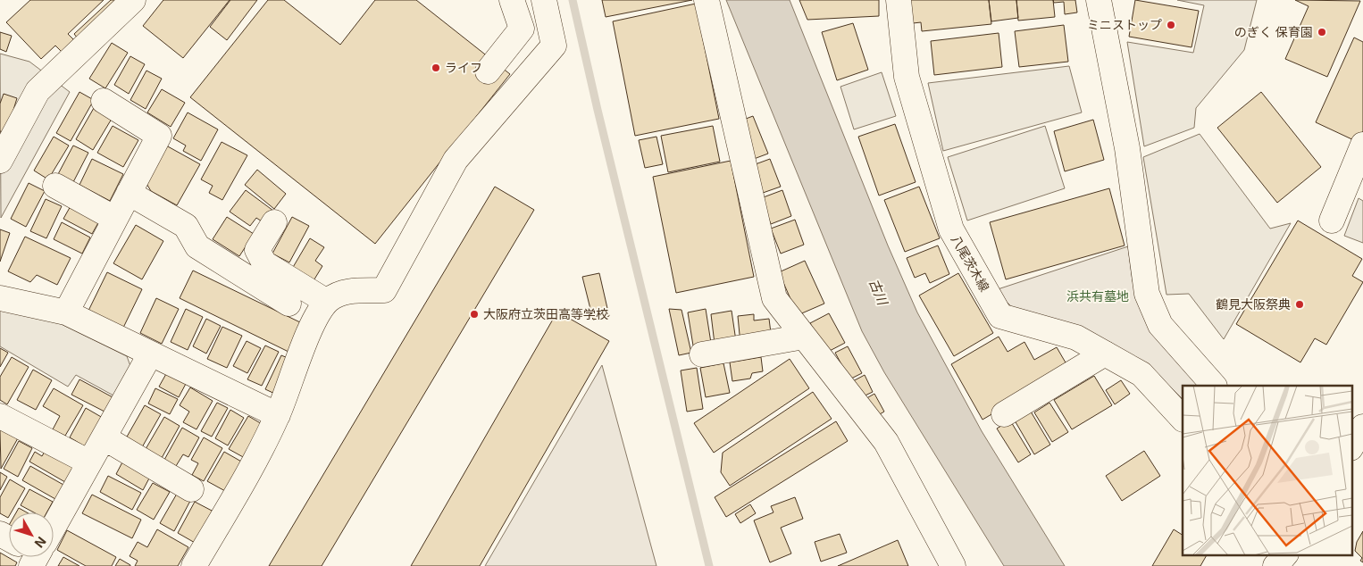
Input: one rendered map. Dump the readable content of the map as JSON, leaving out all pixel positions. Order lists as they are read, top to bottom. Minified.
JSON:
{"streets":{"street":["八尾茨木線"]},"water":["古川"],"parks":["浜共有墓地"],"places":["ミニストップ","のぎく 保育園","ライフ","鶴見大阪祭典","大阪府立茨田高等学校"],"north":"bottom right"}
